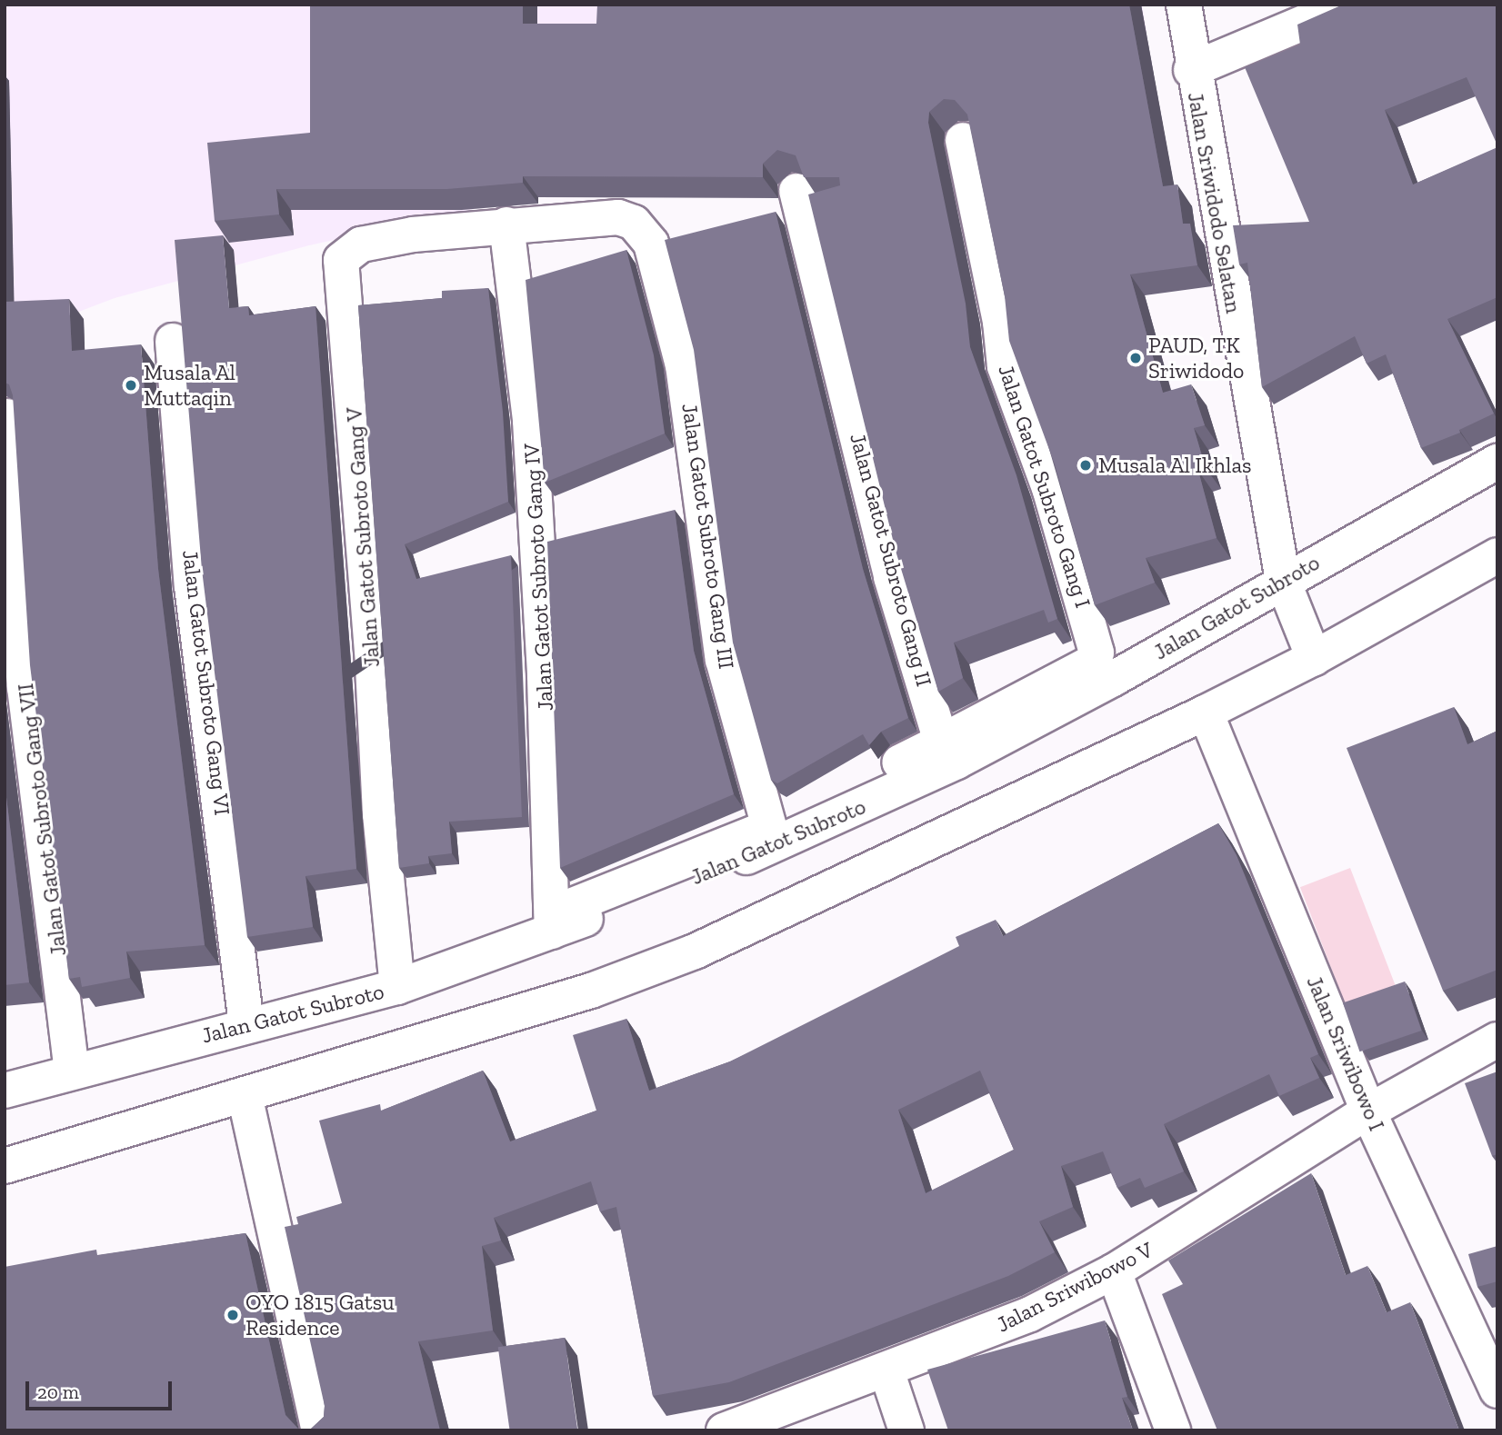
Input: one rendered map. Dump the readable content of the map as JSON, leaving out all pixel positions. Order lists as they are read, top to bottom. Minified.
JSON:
{"streets":{"street":["Jalan Sriwidodo Selatan","Jalan Gatot Subroto Gang I","Jalan Gatot Subroto Gang III","Jalan Gatot Subroto Gang V","Jalan Gatot Subroto Gang II","Jalan Gatot Subroto Gang IV","Jalan Gatot Subroto","Jalan Gatot Subroto Gang VI","Jalan Gatot Subroto Gang VII","Jalan Sriwibowo I","Jalan Sriwibowo V"]},"crossings":[["Jalan Sriwidodo Selatan","Jalan Gatot Subroto"],["Jalan Gatot Subroto Gang I","Jalan Gatot Subroto Gang II"],["Jalan Gatot Subroto Gang III","Jalan Gatot Subroto Gang V"],["Jalan Gatot Subroto Gang III","Jalan Gatot Subroto Gang IV"],["Jalan Gatot Subroto Gang V","Jalan Gatot Subroto Gang IV"],["Jalan Gatot Subroto Gang V","Jalan Gatot Subroto"],["Jalan Gatot Subroto Gang IV","Jalan Gatot Subroto"],["Jalan Gatot Subroto","Jalan Gatot Subroto Gang VI"],["Jalan Gatot Subroto","Jalan Gatot Subroto Gang VII"],["Jalan Sriwibowo I","Jalan Sriwibowo V"]],"places":["PAUD, TK Sriwidodo","Musala Al Muttaqin","Musala Al Ikhlas","OYO 1815 Gatsu Residence"],"scale_bar":"20 m"}
